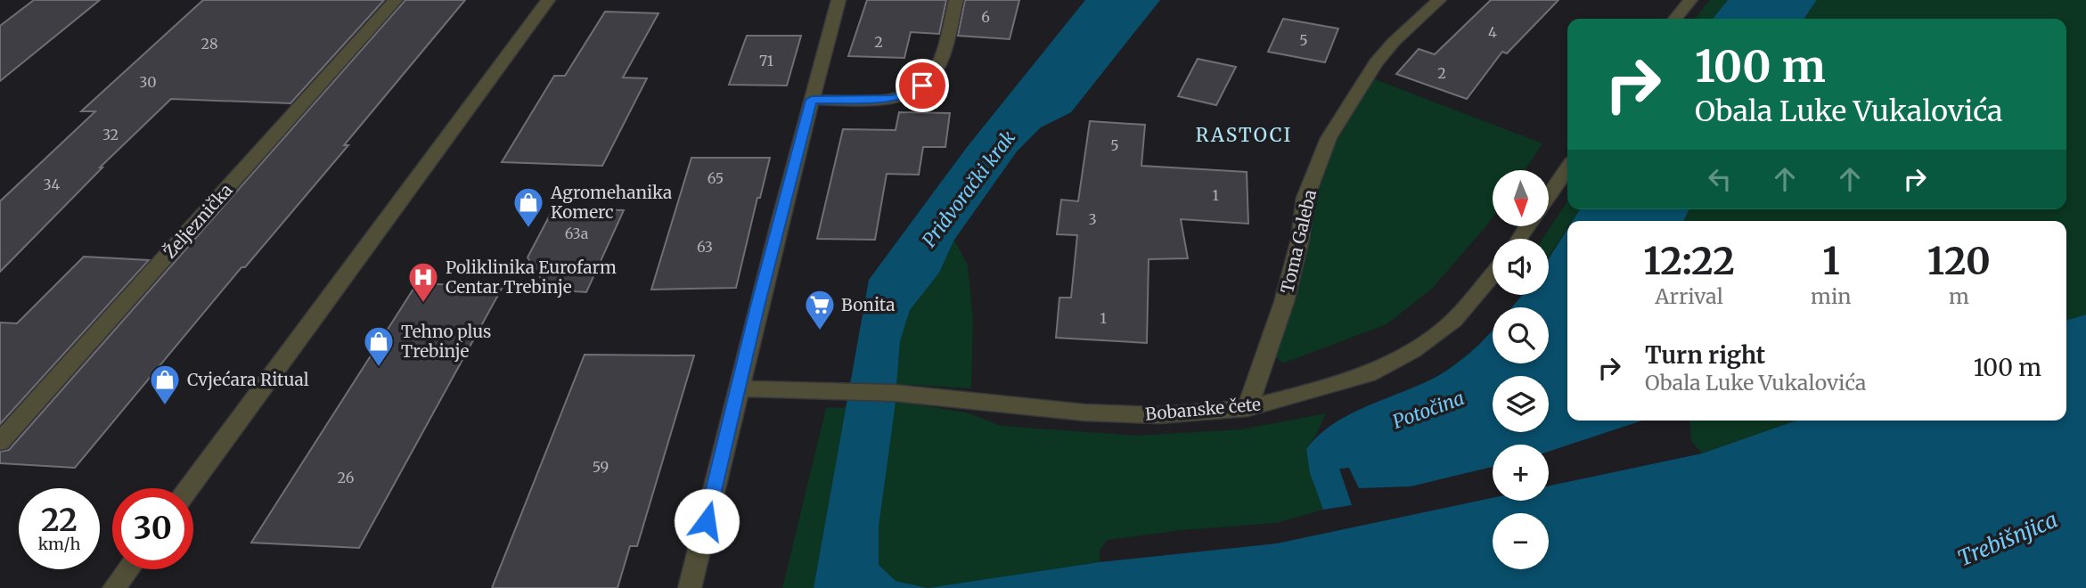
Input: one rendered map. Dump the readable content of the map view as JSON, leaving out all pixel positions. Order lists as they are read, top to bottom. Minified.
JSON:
{"streets":{"street":["Željeznička","Toma Galeba","Bobanske čete"]},"crossings":[["Toma Galeba","Bobanske čete"]],"districts":["RASTOCI"],"water":["Pridvorački krak","Potočina","Trebišnjica"],"places":{"shop":["Agromehanika Komerc","Tehno plus Trebinje","Cvjećara Ritual"],"hospital":["Poliklinika Eurofarm Centar Trebinje"],"supermarket":["Bonita"]},"house_numbers":["6","4","5","2","28","71","2","30","32","5","65","34","1","3","63a","63","1","59","26"],"north":"bottom","page":{"turn":["100 m","Obala Luke Vukalovića"],"map_buttons":["+","−"],"eta":["12:22","Arrival","1","min","120","m"],"list":[{"name":"Turn right","note":"Obala Luke Vukalovića","value":"100 m"}],"speed":"22 km/h","limit":"30"}}
